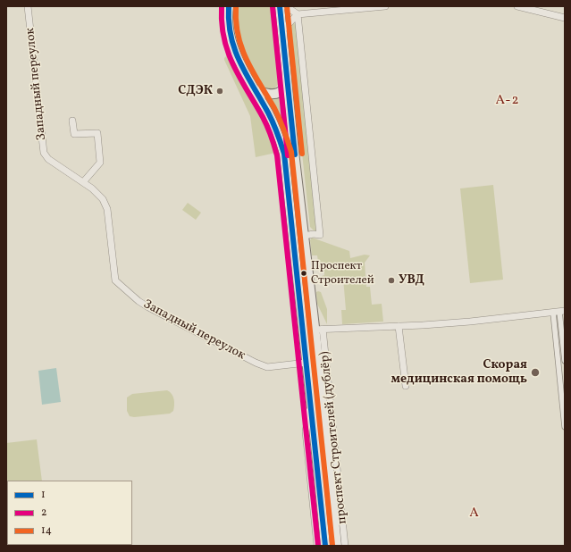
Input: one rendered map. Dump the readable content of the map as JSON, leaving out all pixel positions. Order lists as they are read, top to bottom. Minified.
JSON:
{"streets":{"street":["Западный переулок","проспект Строителей (дублёр)"]},"districts":["А-2","А"],"places":["СДЭК","Проспект Строителей","УВД","Скорая медицинская помощь"],"lines":["transit line 1","transit line 2","transit line 14"],"legend":["1","2","14"]}
